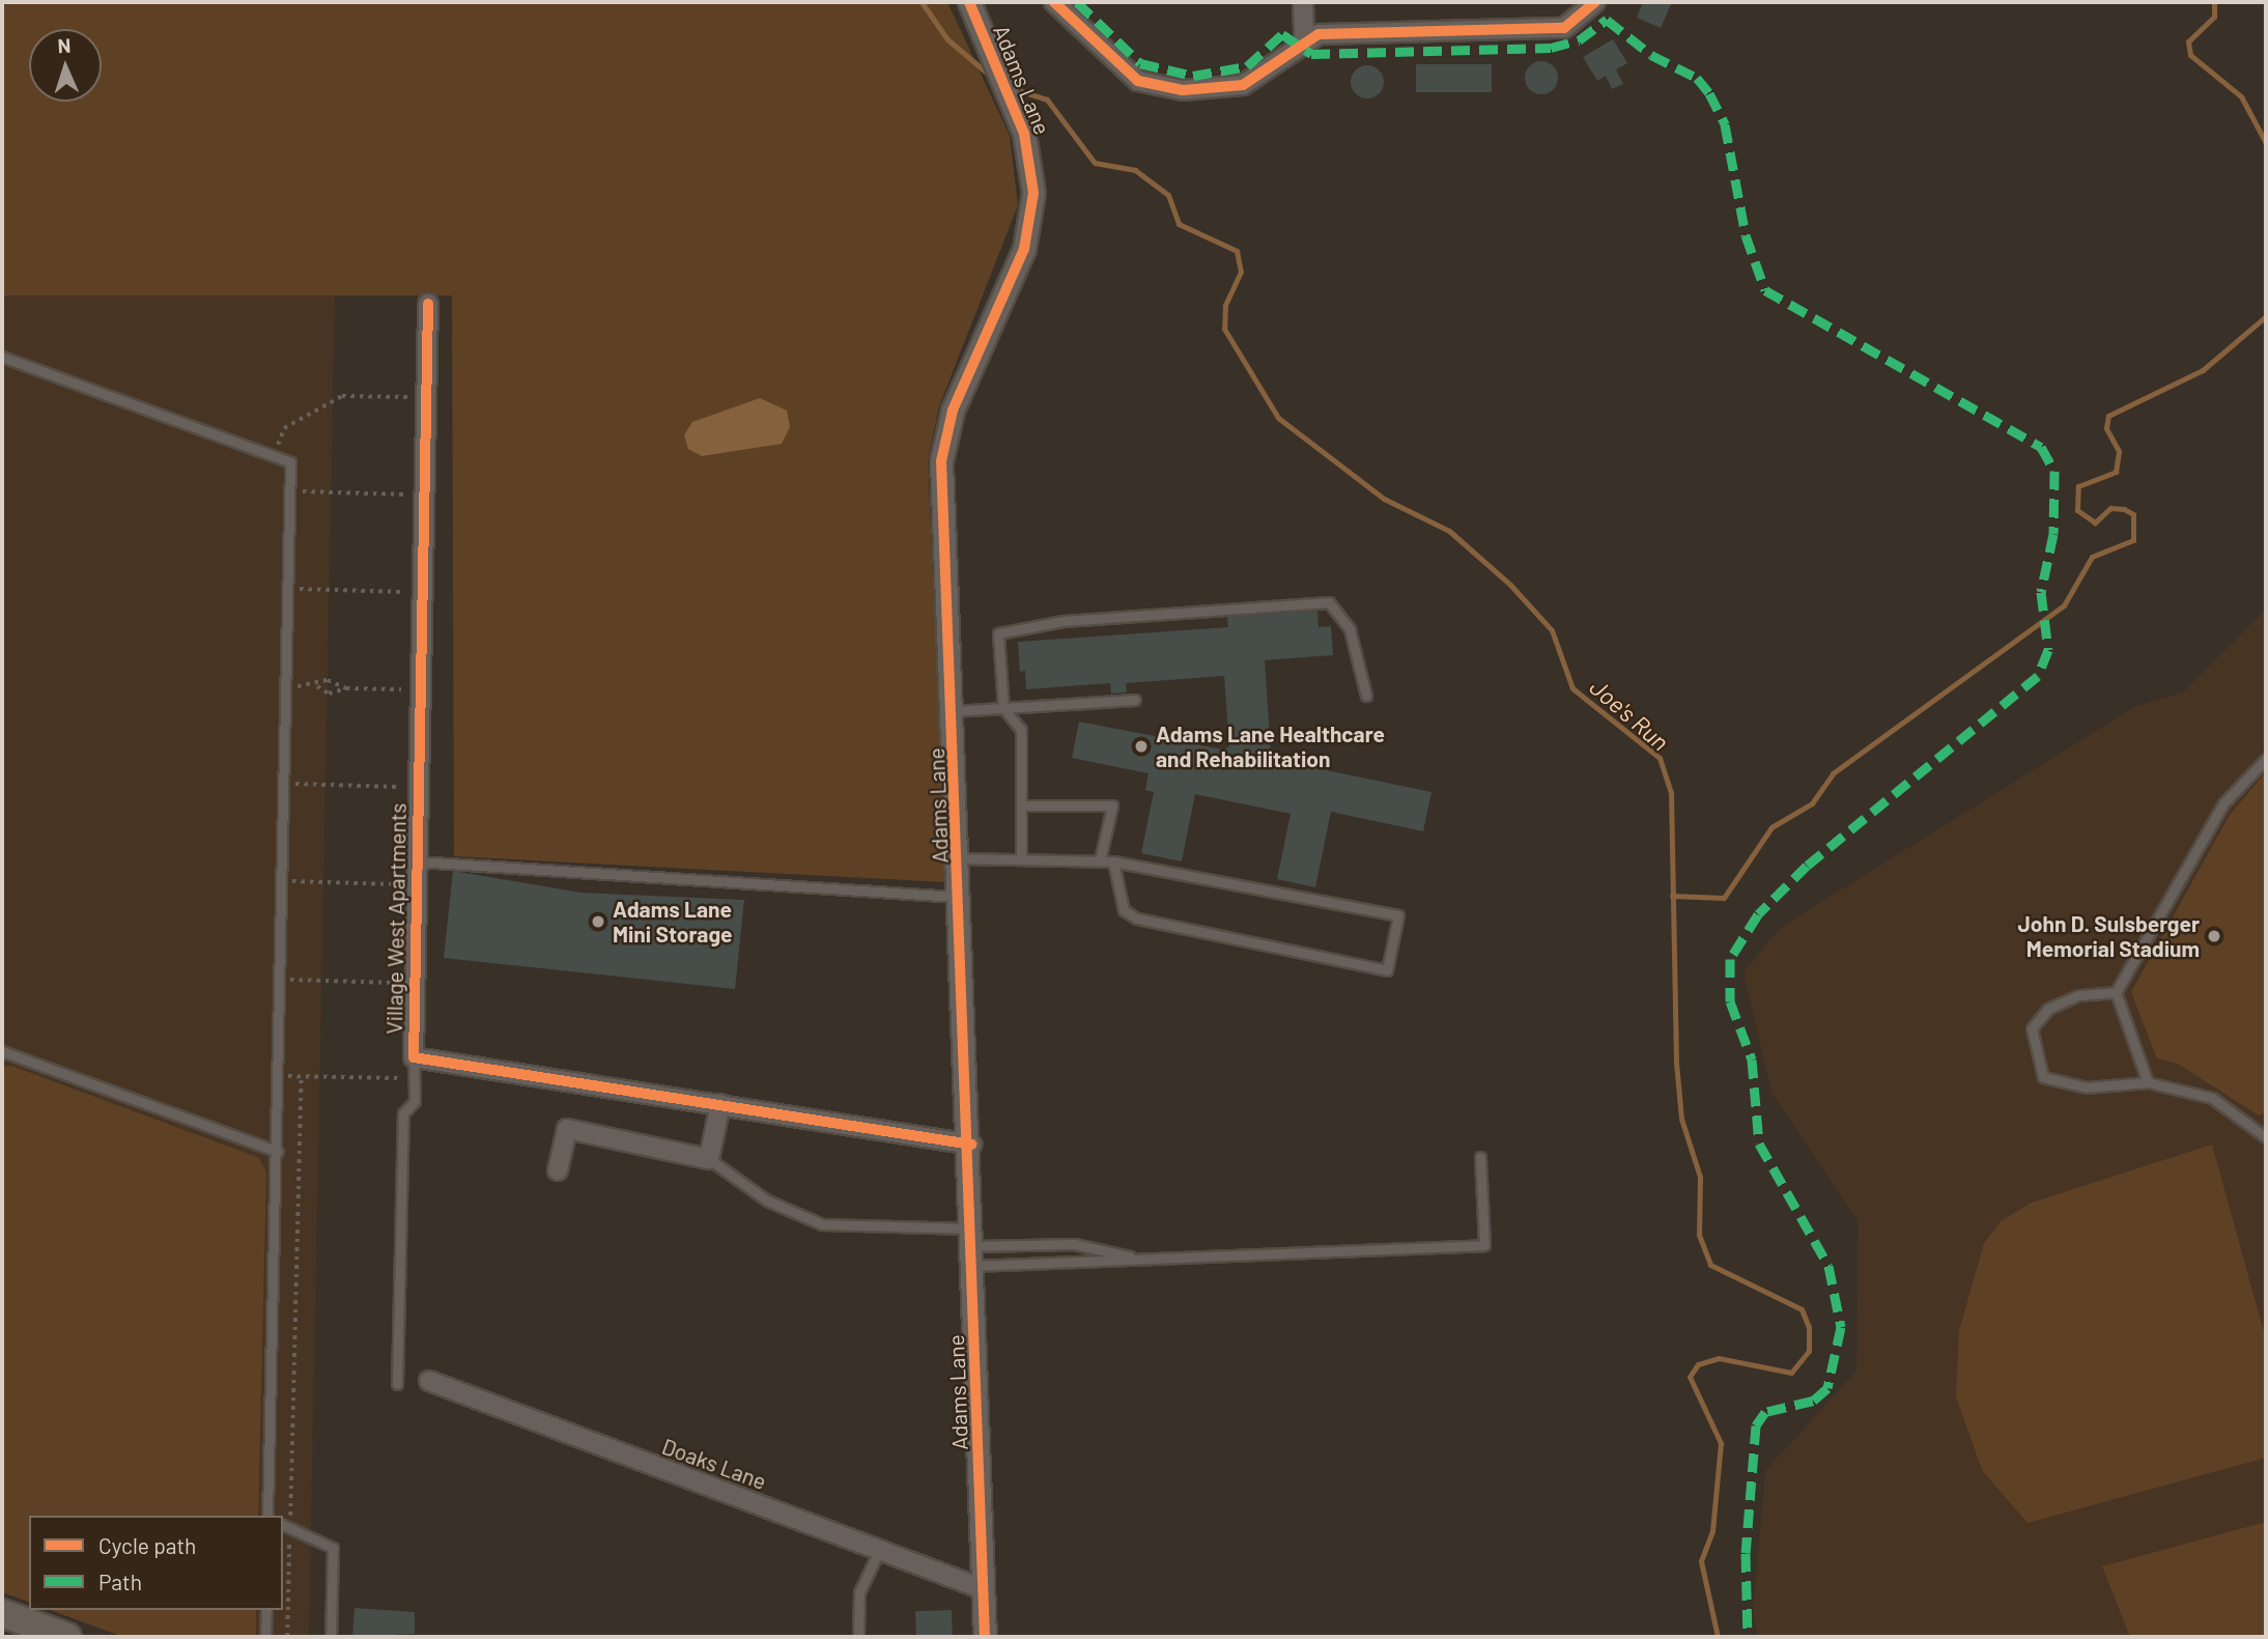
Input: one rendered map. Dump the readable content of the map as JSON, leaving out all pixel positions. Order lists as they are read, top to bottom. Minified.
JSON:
{"streets":{"street":["Adams Lane","Village West Apartments","Doaks Lane"]},"crossings":[["Adams Lane","Village West Apartments"],["Adams Lane","Doaks Lane"]],"water":["Joe's Run"],"places":["Adams Lane Healthcare and Rehabilitation","Adams Lane Mini Storage","John D. Sulsberger Memorial Stadium"],"legend":["Cycle path","Path"],"north":"top"}
